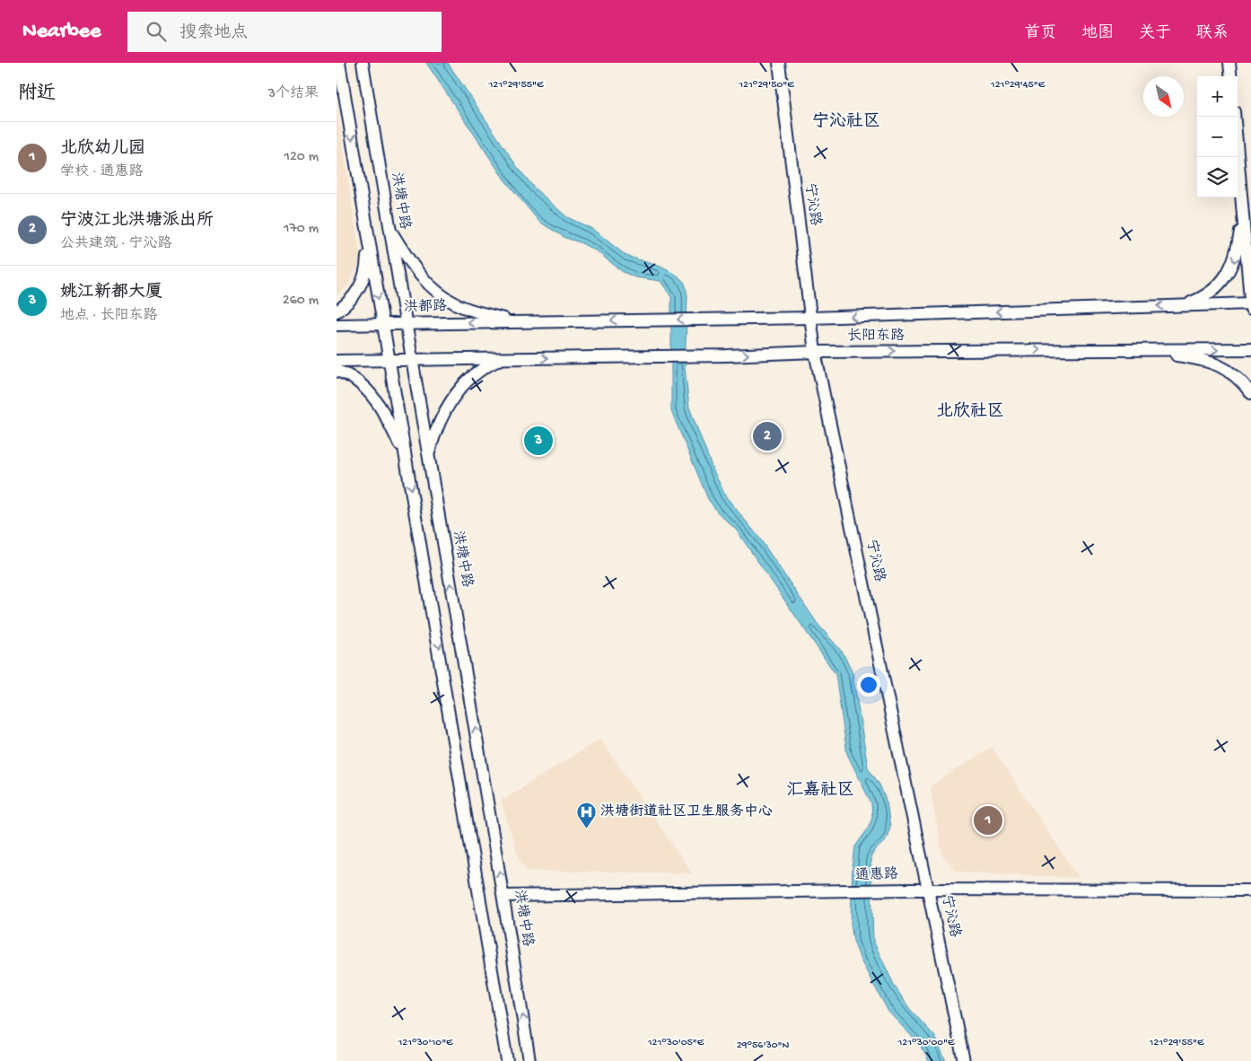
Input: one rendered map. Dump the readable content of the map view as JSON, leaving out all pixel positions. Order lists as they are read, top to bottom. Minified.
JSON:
{"streets":{"main road":["洪塘中路","宁沁路","洪都路","长阳东路","通惠路"]},"crossings":[["洪塘中路","洪都路"],["洪塘中路","通惠路"],["宁沁路","长阳东路"],["宁沁路","通惠路"],["洪都路","长阳东路"]],"districts":["宁沁社区","北欣社区","汇嘉社区"],"places":{"hospital":["洪塘街道社区卫生服务中心"]},"north":"bottom right","page":{"header":"Nearbee","search":"搜索地点","nav":["首页","地图","关于","联系"],"heading":["附近","3个结果"],"map_buttons":["+","−"],"list":[{"mark":"1","name":"北欣幼儿园","note":"学校 · 通惠路","value":"120 m"},{"mark":"2","name":"宁波江北洪塘派出所","note":"公共建筑 · 宁沁路","value":"170 m"},{"mark":"3","name":"姚江新都大厦","note":"地点 · 长阳东路","value":"260 m"}],"pins":["2","3","1"]},"coordinates":["121°29'55\"E","121°29'50\"E","121°29'45\"E","121°30'10\"E","121°30'05\"E","121°30'00\"E","29°56'30\"N"]}
